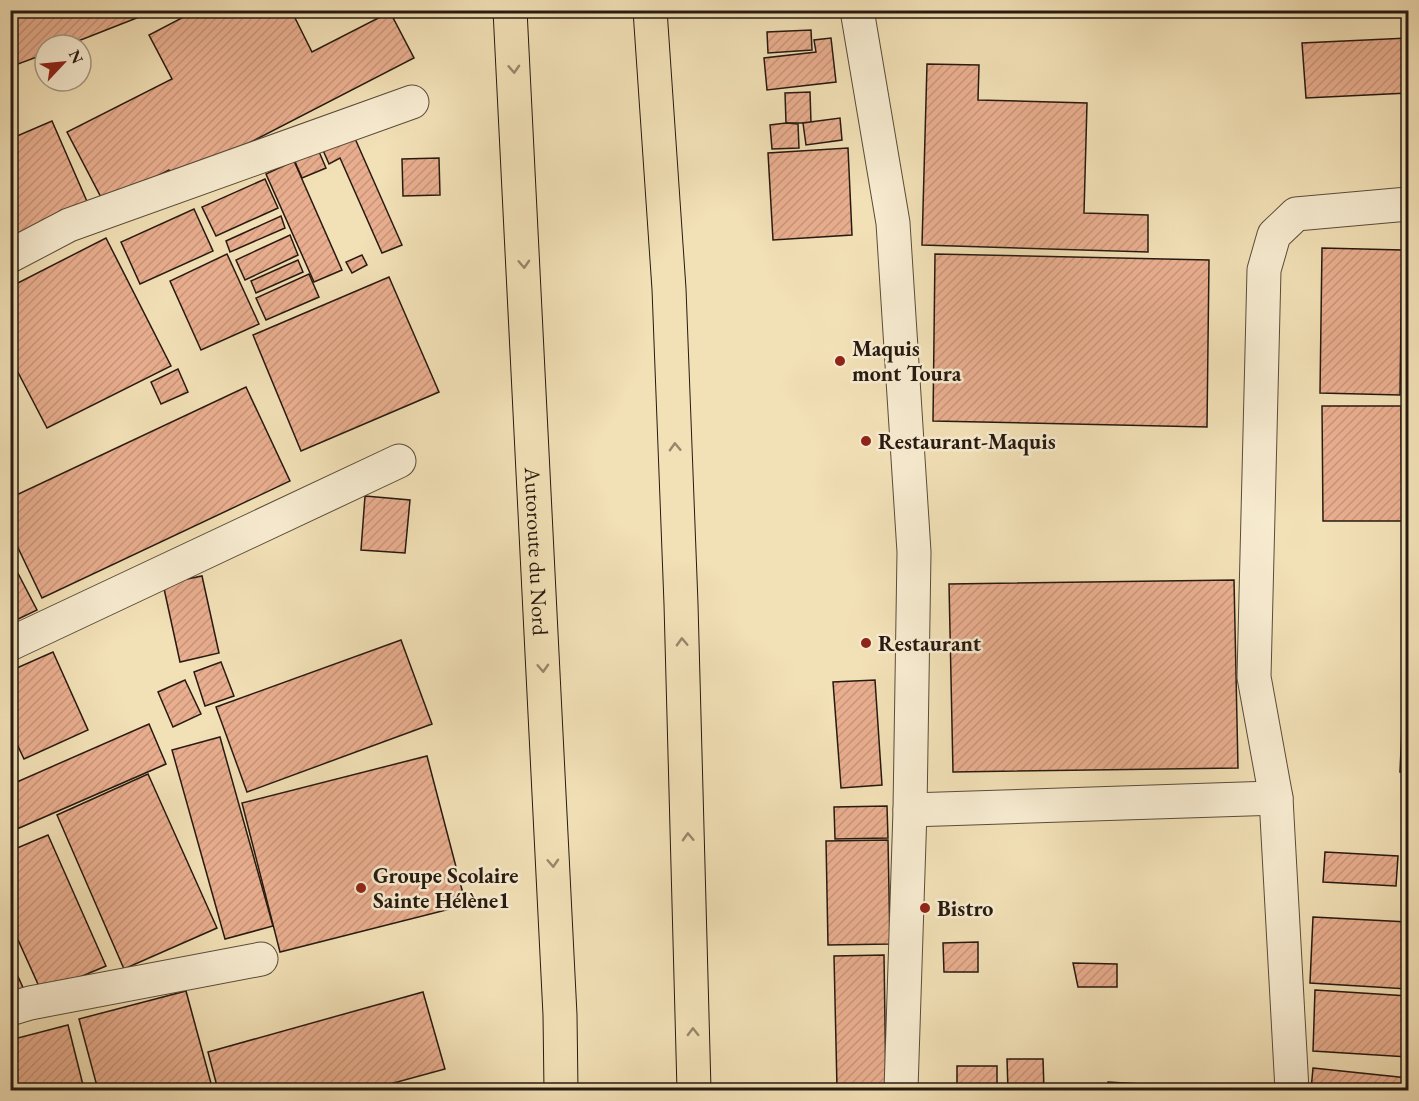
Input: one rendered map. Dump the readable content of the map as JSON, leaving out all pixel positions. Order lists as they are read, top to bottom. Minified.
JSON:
{"streets":{"highway":["Autoroute du Nord"]},"places":["Maquis mont Toura","Restaurant-Maquis","Restaurant","Groupe Scolaire Sainte Hélène1","Bistro"],"north":"top right"}
